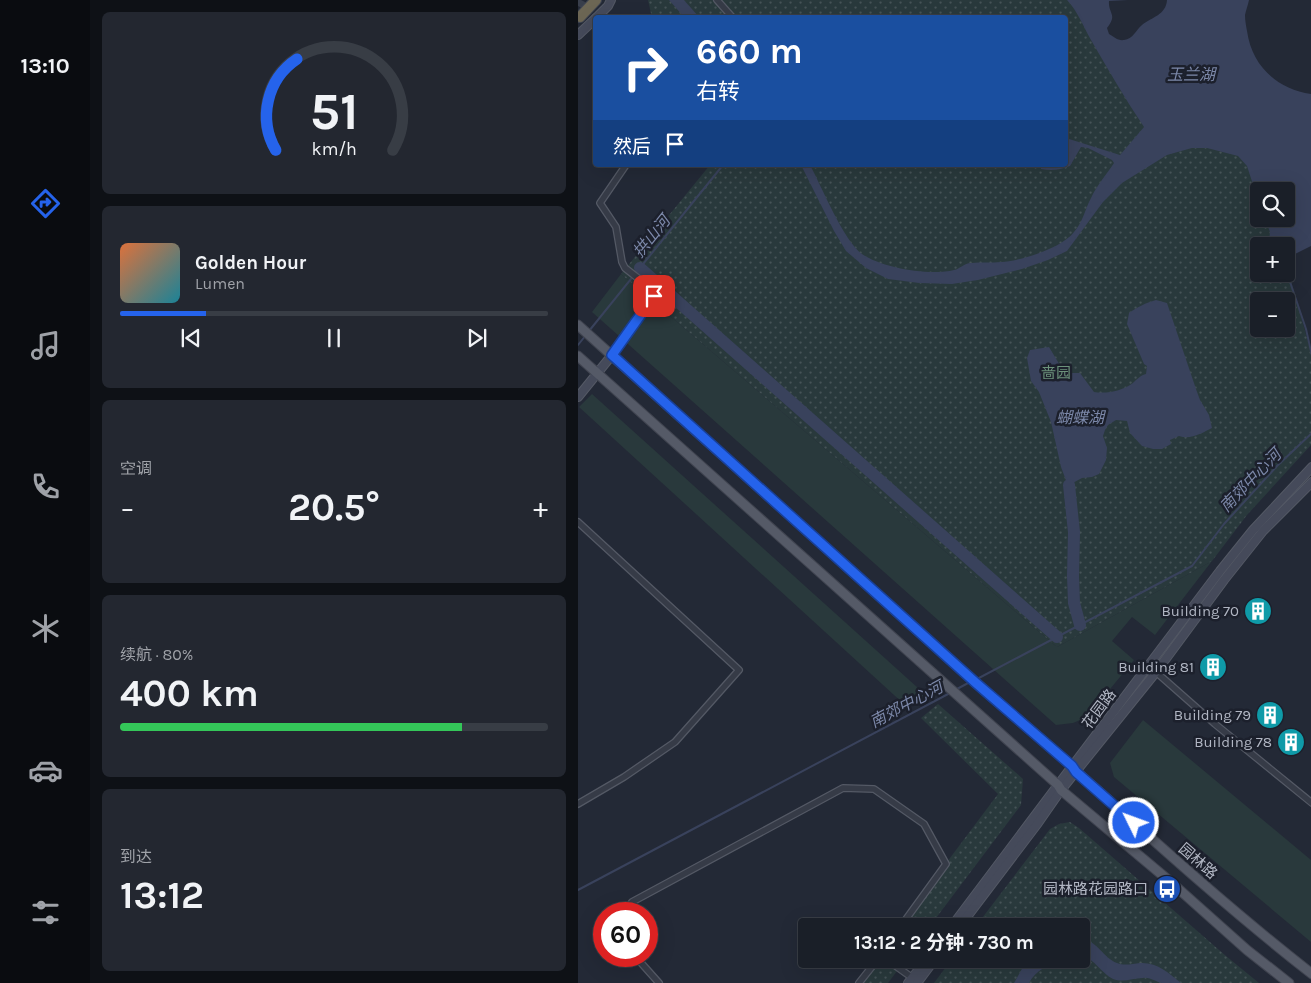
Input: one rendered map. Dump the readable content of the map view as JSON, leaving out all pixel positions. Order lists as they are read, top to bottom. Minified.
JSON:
{"streets":{"main road":["花园路","园林路"]},"crossings":[["花园路","园林路"]],"water":["玉兰湖","拱山河","蝴蝶湖","南郊中心河"],"parks":["啬园"],"places":{"building":["Building 70","Building 81","Building 79","Building 78"],"bus stop":["园林路花园路口"]},"page":{"tabs":"13:10","turn":["660 m","右转"],"then":"然后","map_buttons":["+","−"],"song":["Golden Hour","Lumen"],"tile":["空调",["续航 · 80%","400 km"],["到达","13:12"]],"heat":["−","20.5°","+"],"limit":"60","trip":"13:12 · 2 分钟 · 730 m","gauge":["51","km/h"]}}
